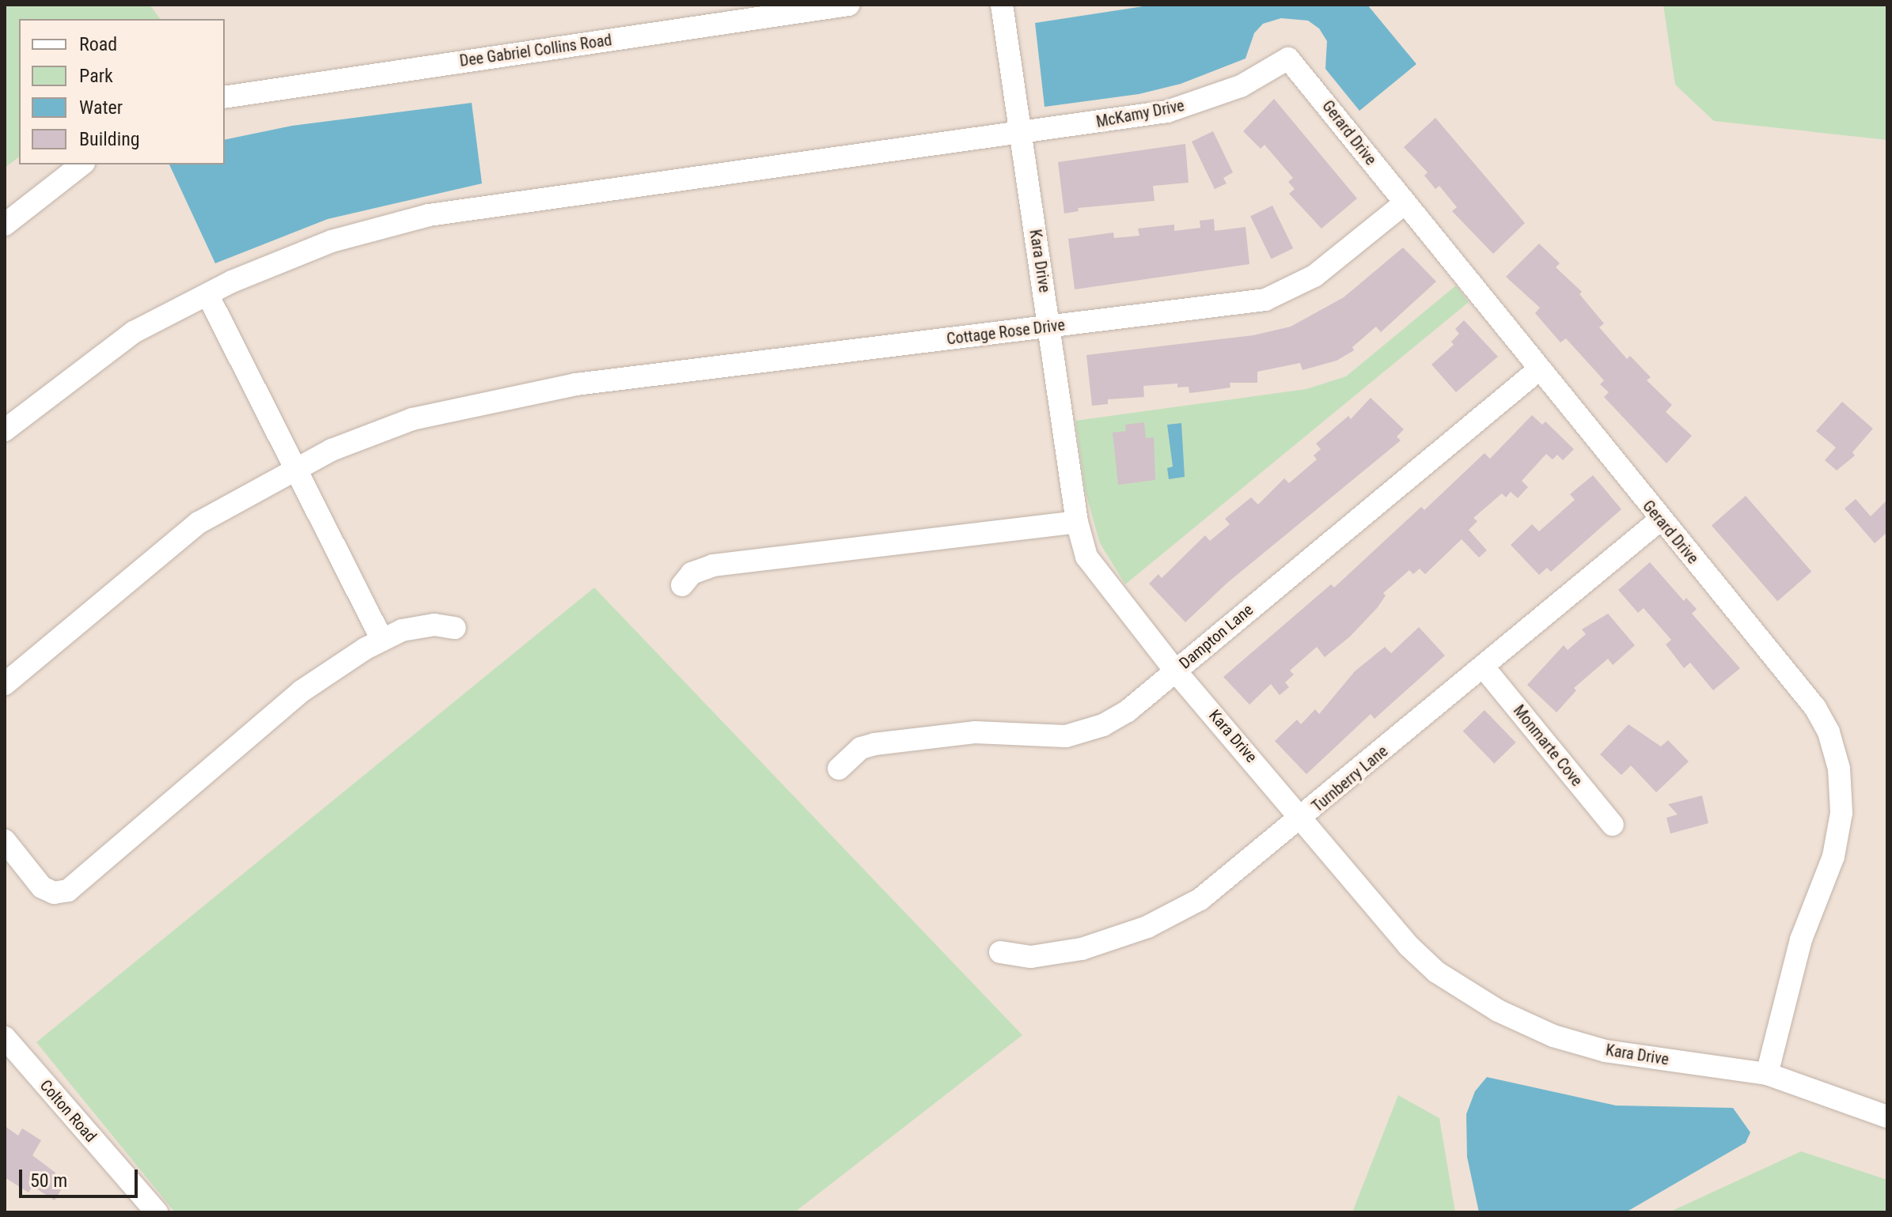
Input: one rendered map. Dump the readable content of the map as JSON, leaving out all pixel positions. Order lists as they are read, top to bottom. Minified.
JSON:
{"streets":{"street":["Dee Gabriel Collins Road","McKamy Drive","Gerard Drive","Kara Drive","Cottage Rose Drive","Dampton Lane","Monmarte Cove","Turnberry Lane","Colton Road"]},"crossings":[["McKamy Drive","Gerard Drive"],["McKamy Drive","Kara Drive"],["Gerard Drive","Kara Drive"],["Gerard Drive","Cottage Rose Drive"],["Gerard Drive","Dampton Lane"],["Gerard Drive","Turnberry Lane"],["Kara Drive","Cottage Rose Drive"],["Kara Drive","Dampton Lane"],["Kara Drive","Turnberry Lane"],["Monmarte Cove","Turnberry Lane"]],"legend":["Road","Park","Water","Building"],"scale_bar":"50 m"}
